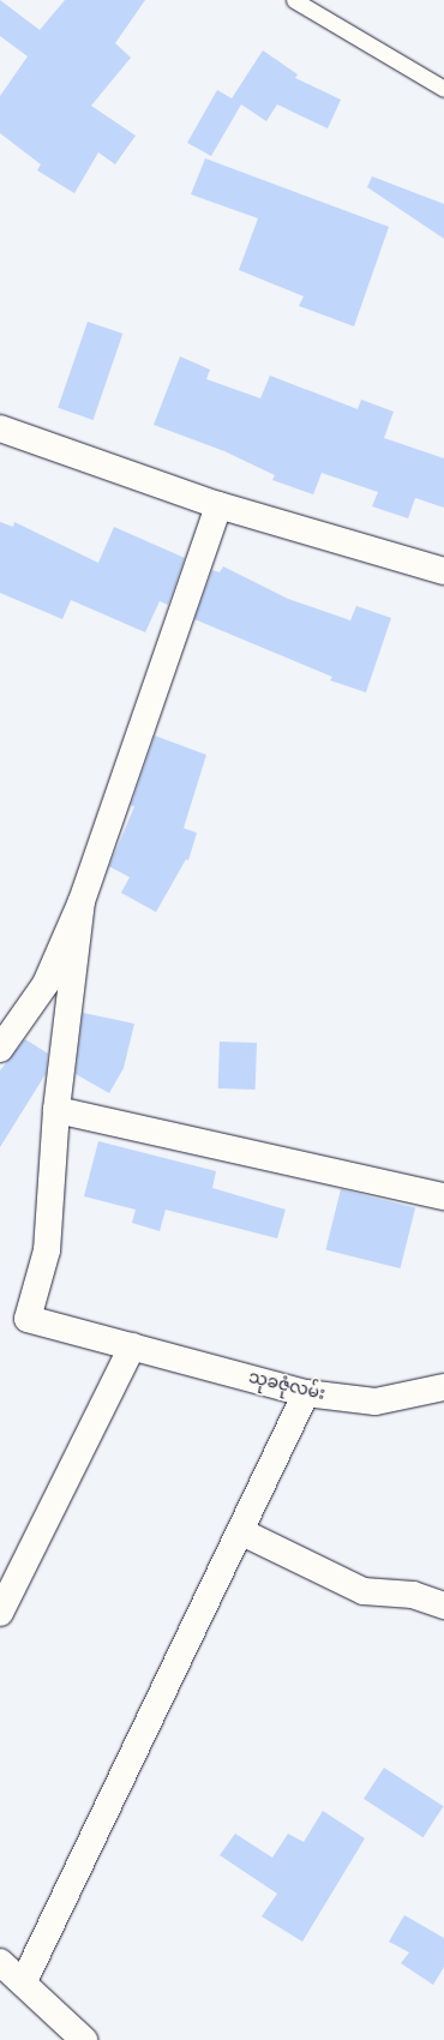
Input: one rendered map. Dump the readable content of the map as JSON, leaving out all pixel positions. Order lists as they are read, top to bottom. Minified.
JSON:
{"streets":{"street":["သုခဇုံလမ်း"]}}
